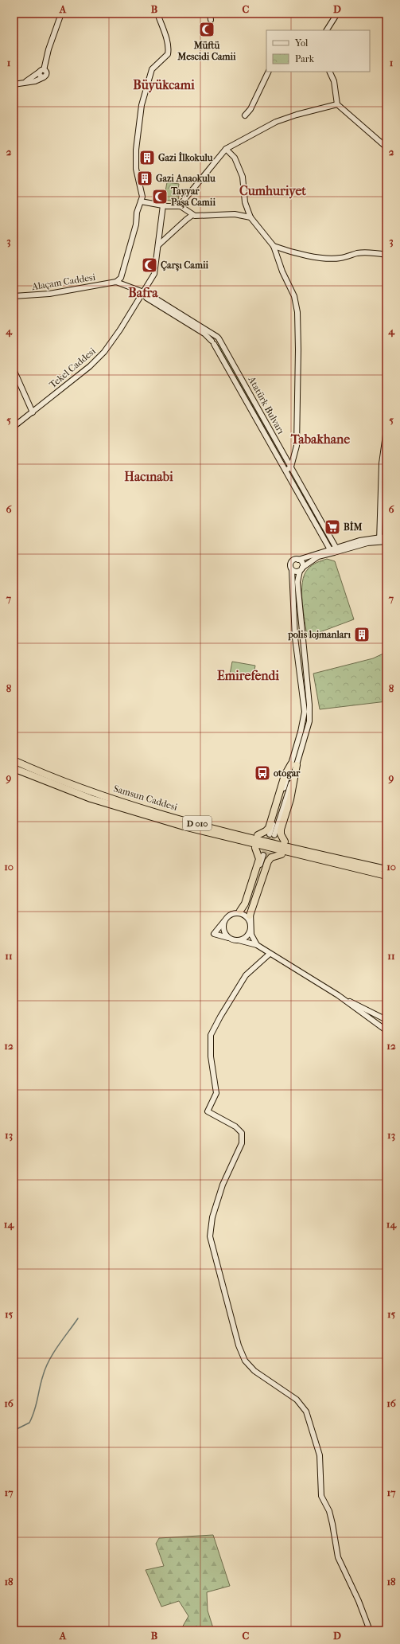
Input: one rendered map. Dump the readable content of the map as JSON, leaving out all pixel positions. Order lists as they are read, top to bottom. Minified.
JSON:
{"streets":{"highway":["Samsun Caddesi","D 010"],"street":["Alaçam Caddesi","Tekel Caddesi","Atatürk Bulvarı"]},"crossings":[["Alaçam Caddesi","Atatürk Bulvarı"],["Tekel Caddesi","Atatürk Bulvarı"]],"districts":["Büyükcami","Cumhuriyet","Bafra","Tabakhane","Hacınabi","Emirefendi"],"places":{"mosque":["Müftü Mescidi Camii","Tayyar Paşa Camii","Çarşı Camii"],"building":["Gazi İlkokulu","Gazi Anaokulu","polis lojmanları"],"supermarket":["BİM"],"bus stop":["otogar"]},"legend":["Yol","Park"],"grid":{"columns":["A","B","C","D"],"rows":["1","2","3","4","5","6","7","8","9","10","11","12","13","14","15","16","17","18"]}}
